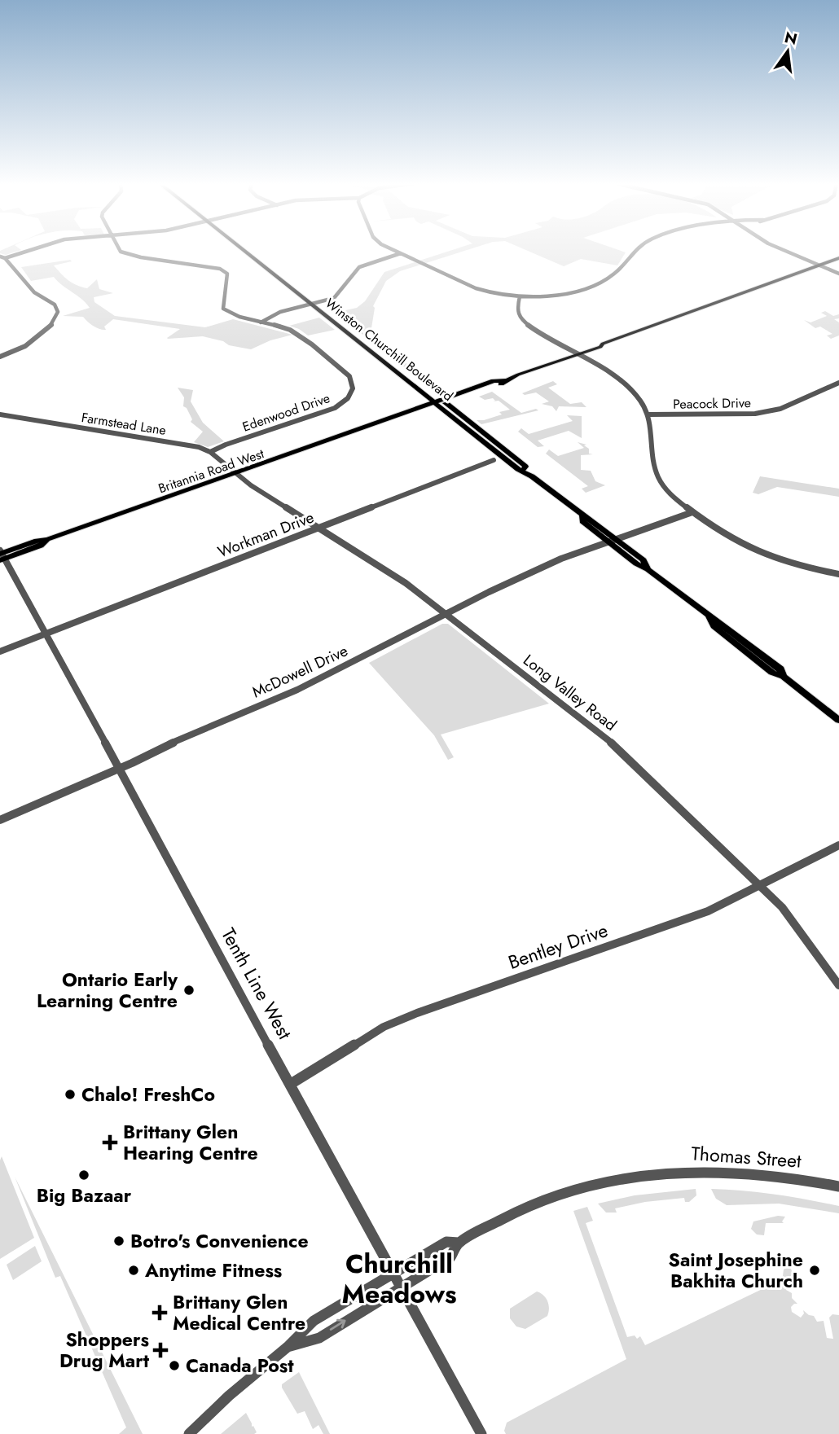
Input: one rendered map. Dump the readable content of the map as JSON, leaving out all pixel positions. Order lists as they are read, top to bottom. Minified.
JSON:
{"streets":{"main road":["Winston Churchill Boulevard","Britannia Road West"],"street":["Peacock Drive","Edenwood Drive","Farmstead Lane","Workman Drive","McDowell Drive","Long Valley Road","Bentley Drive","Tenth Line West","Thomas Street"]},"crossings":[["Winston Churchill Boulevard","Britannia Road West"],["Winston Churchill Boulevard","McDowell Drive"],["Edenwood Drive","Farmstead Lane"],["Farmstead Lane","Britannia Road West"],["Farmstead Lane","Long Valley Road"],["Britannia Road West","Long Valley Road"],["Britannia Road West","Tenth Line West"],["Workman Drive","Long Valley Road"],["Workman Drive","Tenth Line West"],["McDowell Drive","Long Valley Road"],["McDowell Drive","Tenth Line West"],["Long Valley Road","Bentley Drive"],["Bentley Drive","Tenth Line West"],["Tenth Line West","Thomas Street"]],"districts":["Churchill Meadows"],"places":{"other":["Ontario Early Learning Centre","Chalo! FreshCo","Big Bazaar","Botro's Convenience","Anytime Fitness","Saint Josephine Bakhita Church","Canada Post"],"health":["Brittany Glen Hearing Centre","Brittany Glen Medical Centre","Shoppers Drug Mart"]},"north":"top"}
